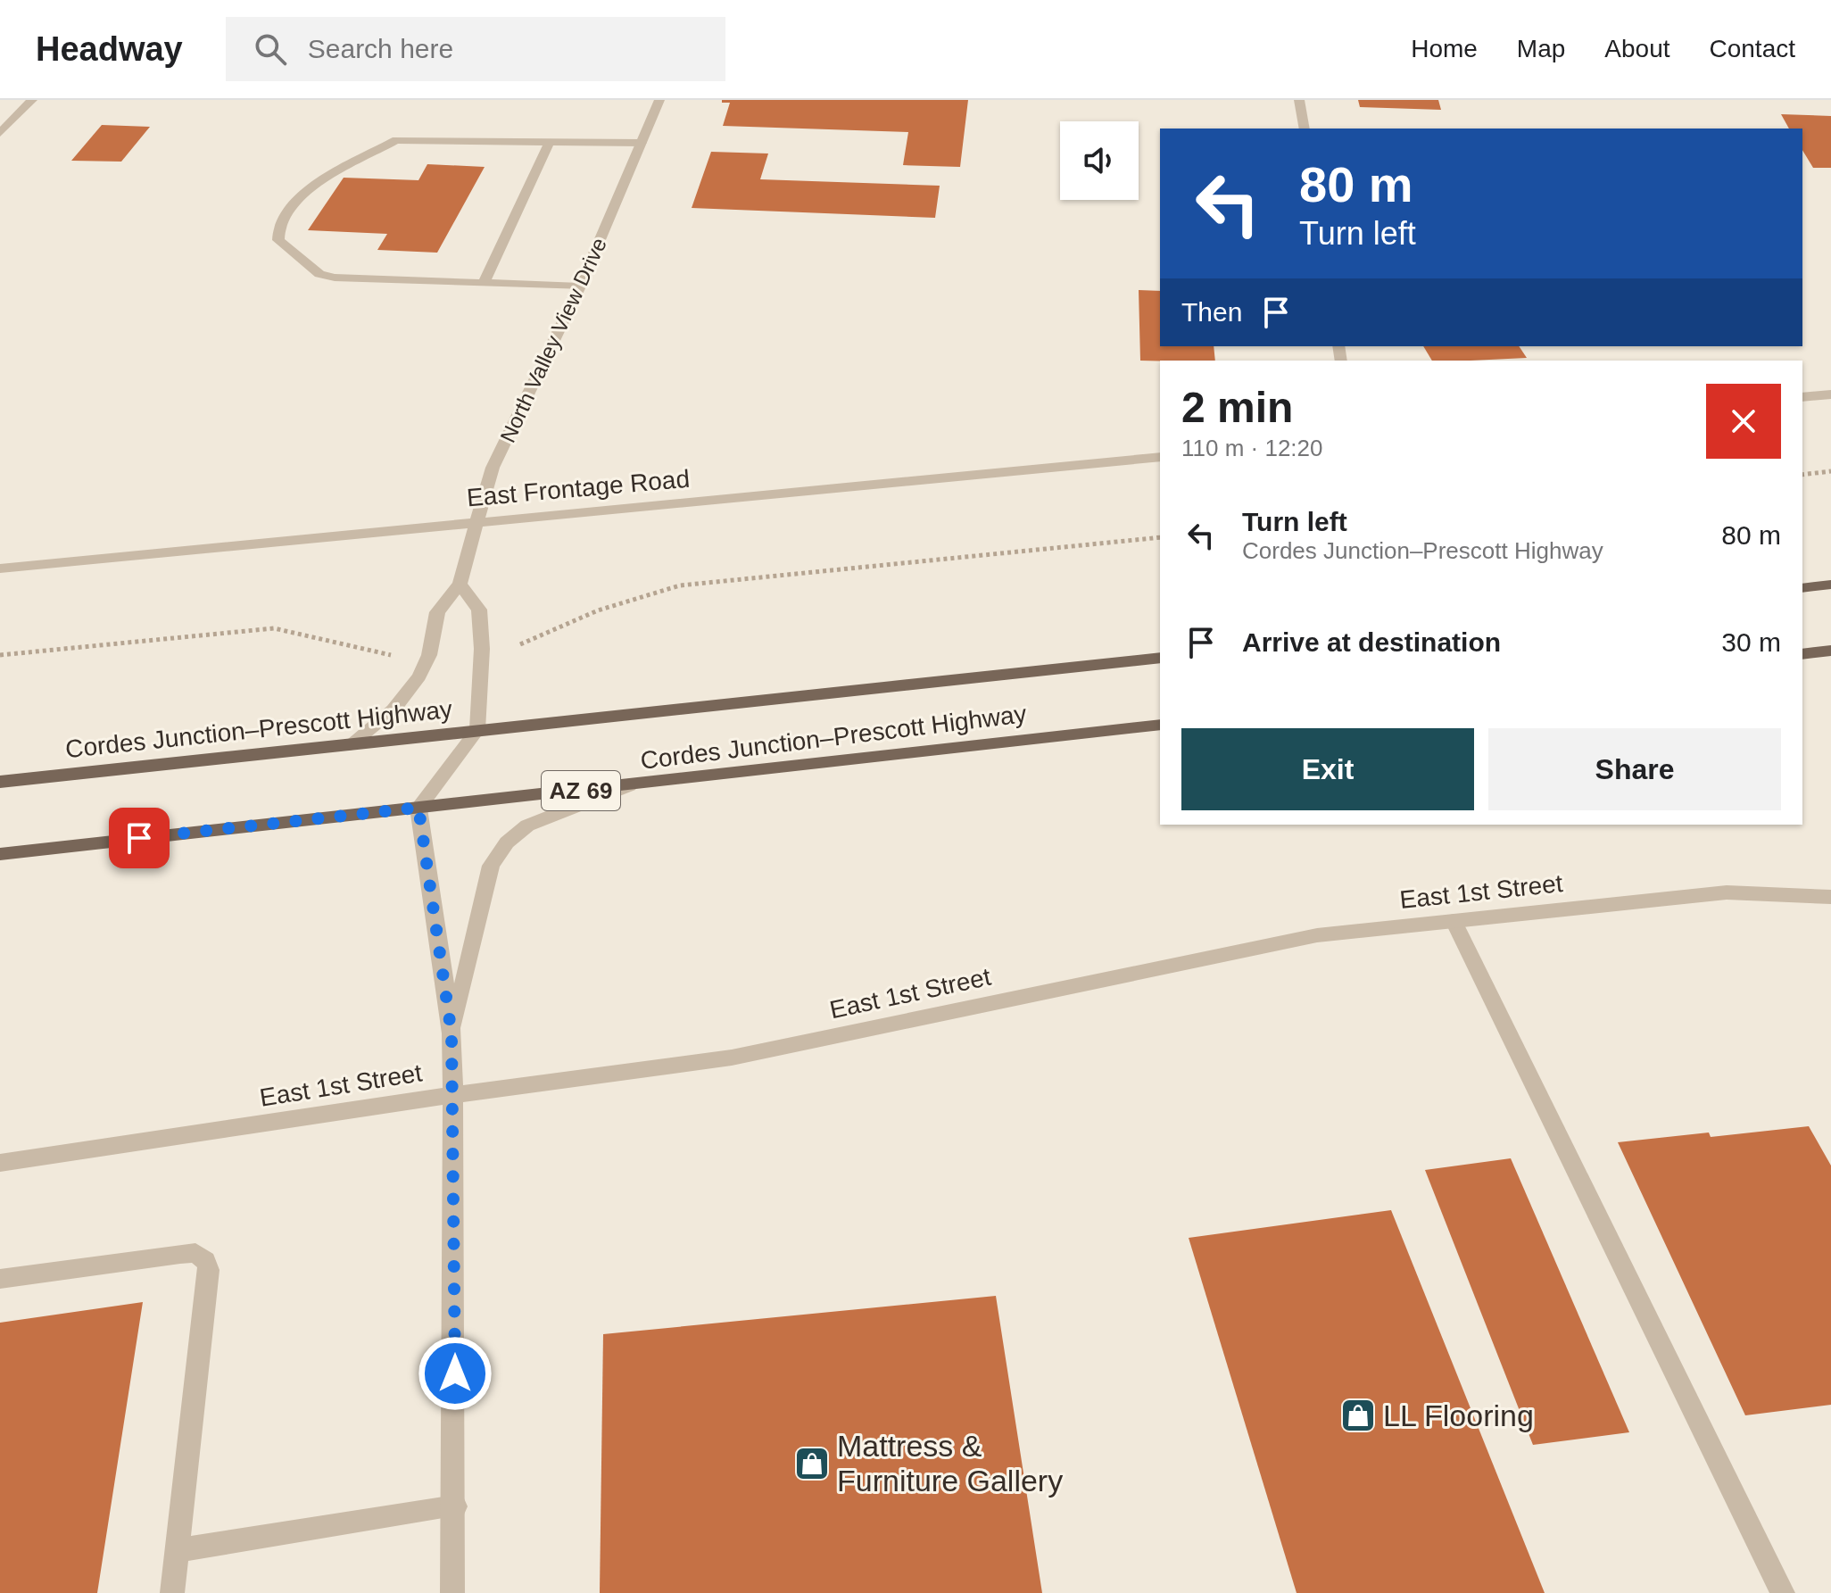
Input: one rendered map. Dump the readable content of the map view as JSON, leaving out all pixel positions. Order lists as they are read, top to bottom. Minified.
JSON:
{"streets":{"main road":["Cordes Junction–Prescott Highway","AZ 69"],"street":["North Valley View Drive","East Frontage Road","East 1st Street"]},"crossings":[["North Valley View Drive","East Frontage Road"],["North Valley View Drive","Cordes Junction–Prescott Highway"]],"places":{"shop":["LL Flooring","Mattress & Furniture Gallery"]},"page":{"header":"Headway","search":"Search here","nav":["Home","Map","About","Contact"],"turn":["80 m","Turn left"],"then":"Then","heading":["2 min","110 m · 12:20"],"list":[{"name":"Turn left","note":"Cordes Junction–Prescott Highway","value":"80 m"},{"name":"Arrive at destination","value":"30 m"}],"buttons":["Exit","Share"]}}
